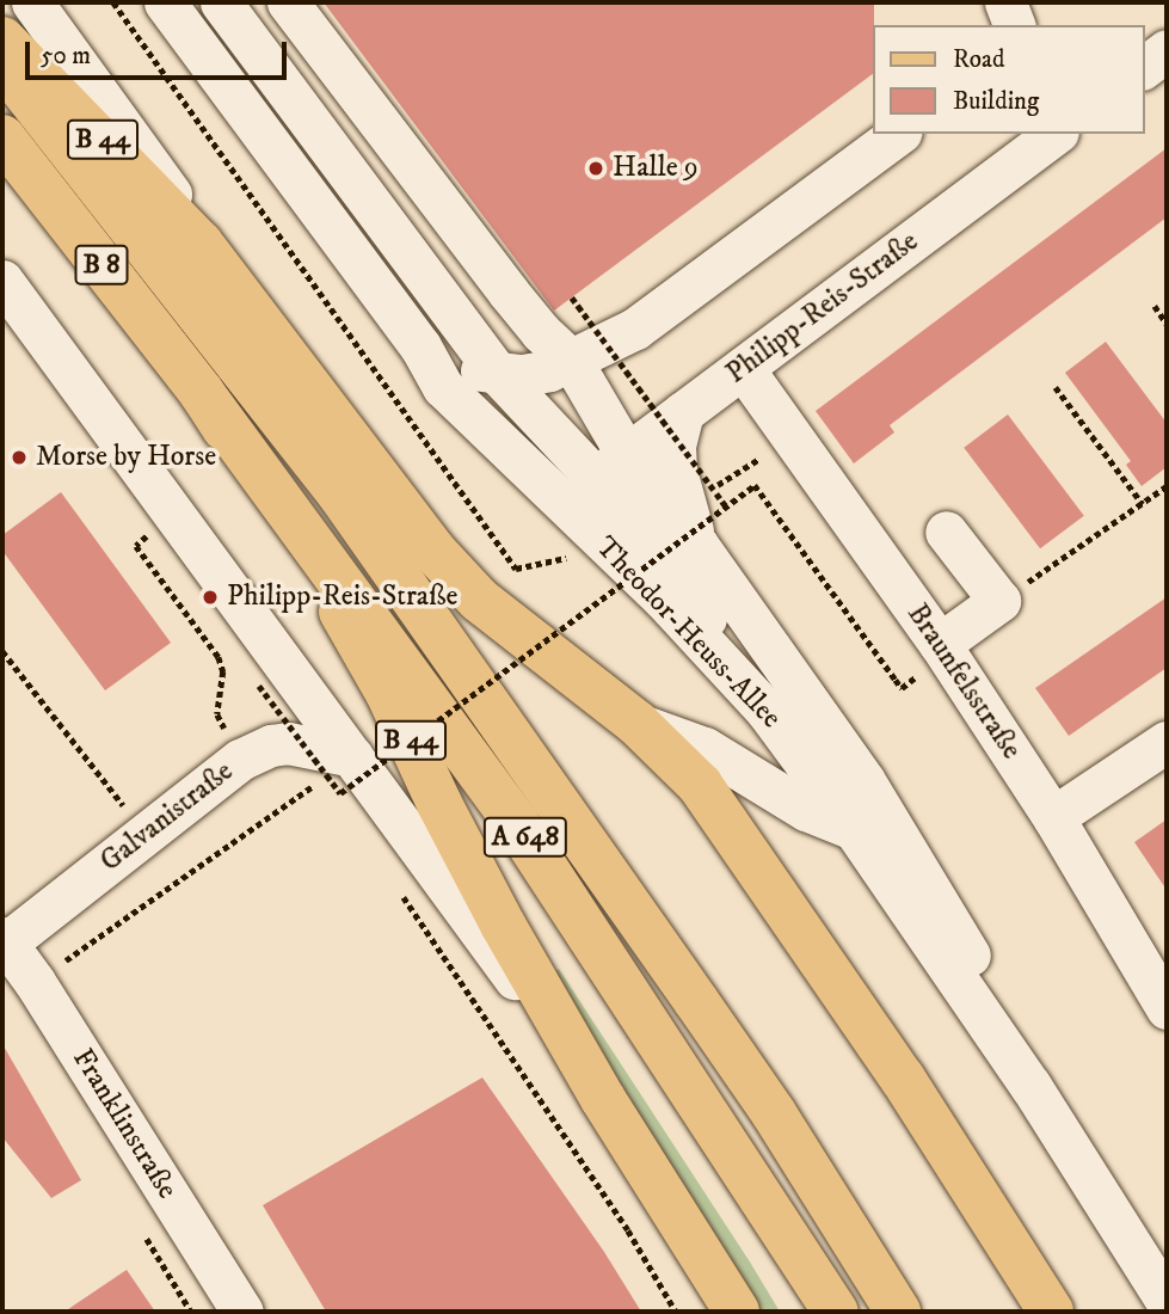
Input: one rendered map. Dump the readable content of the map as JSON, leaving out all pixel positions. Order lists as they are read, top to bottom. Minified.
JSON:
{"streets":{"main road":["B 44","B 8","A 648"],"street":["Philipp-Reis-Straße","Theodor-Heuss-Allee","Braunfelsstraße","Galvanistraße","Franklinstraße"]},"crossings":[["B 44","B 8"],["B 44","A 648"],["B 8","A 648"],["Philipp-Reis-Straße","Braunfelsstraße"],["Galvanistraße","Franklinstraße"]],"places":["Halle 9","Morse by Horse","Philipp-Reis-Straße"],"legend":["Road","Building"],"scale_bar":"50 m"}
